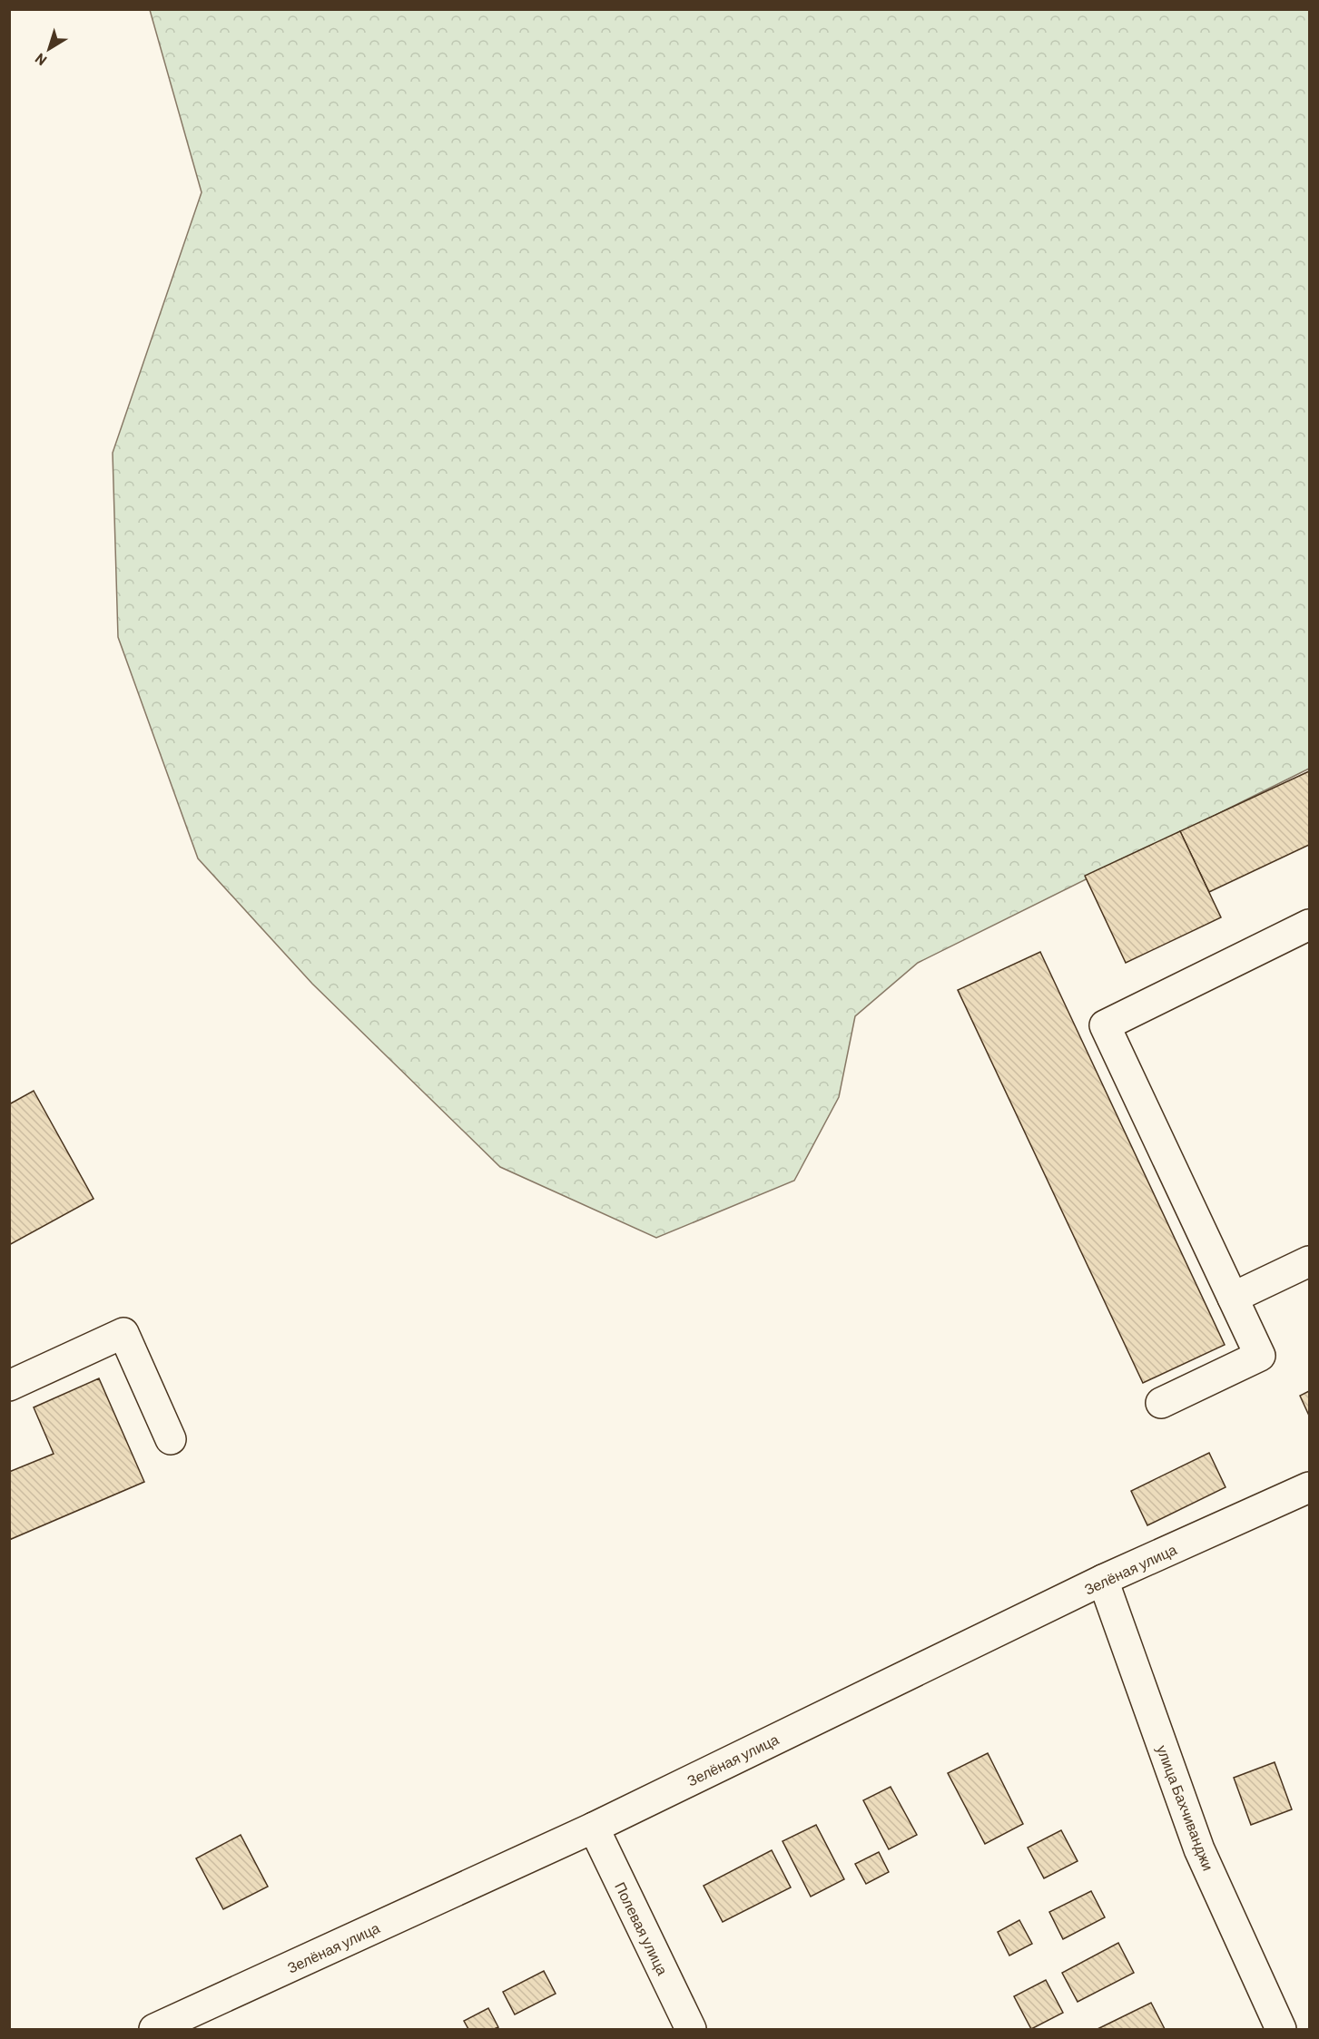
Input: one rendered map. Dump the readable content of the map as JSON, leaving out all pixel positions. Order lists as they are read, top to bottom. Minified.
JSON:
{"streets":{"street":["Зелёная улица","улица Бахчиванджи","Полевая улица"]},"crossings":[["Зелёная улица","улица Бахчиванджи"],["Зелёная улица","Полевая улица"]],"north":"bottom left"}
